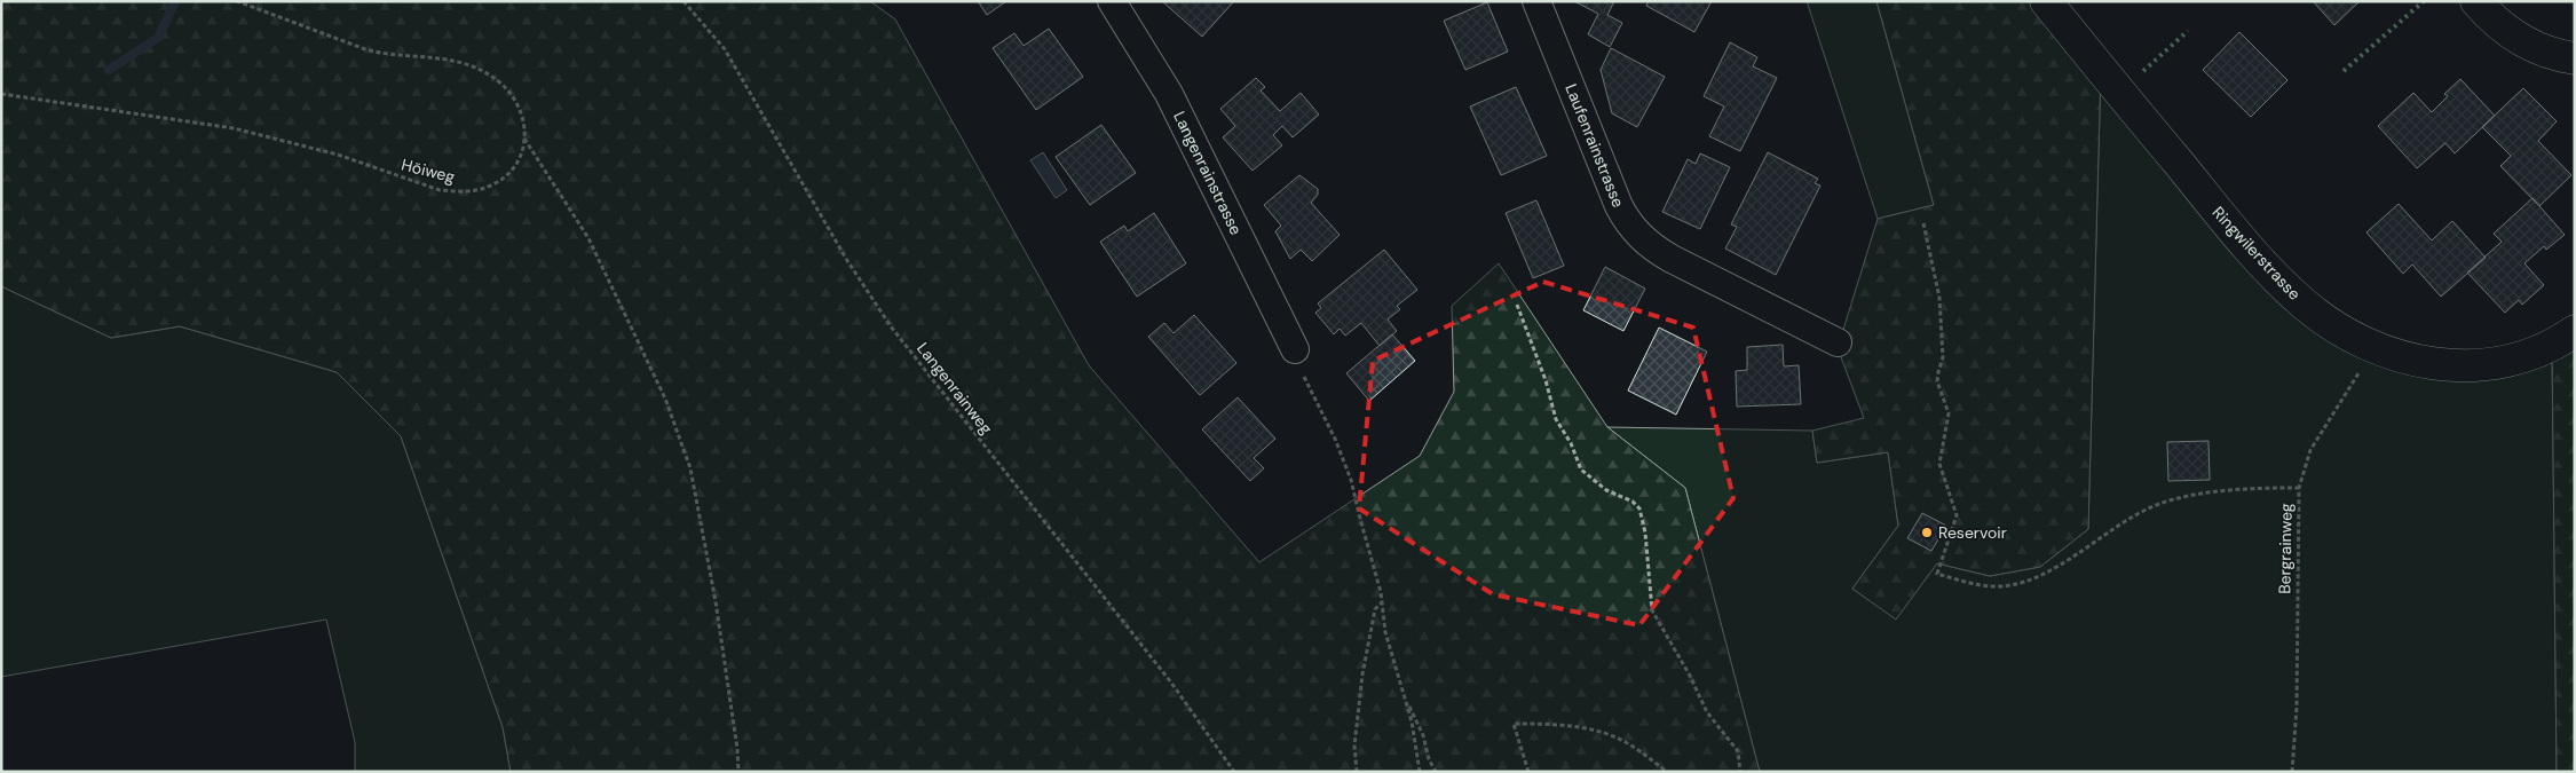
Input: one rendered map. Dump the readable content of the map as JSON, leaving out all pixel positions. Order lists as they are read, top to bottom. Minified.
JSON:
{"streets":{"street":["Laufenrainstrasse","Langenrainstrasse","Ringwilerstrasse"],"path":["Höiweg","Langenrainweg","Bergrainweg"]},"crossings":[["Ringwilerstrasse","Bergrainweg"]],"places":["Reservoir"]}
